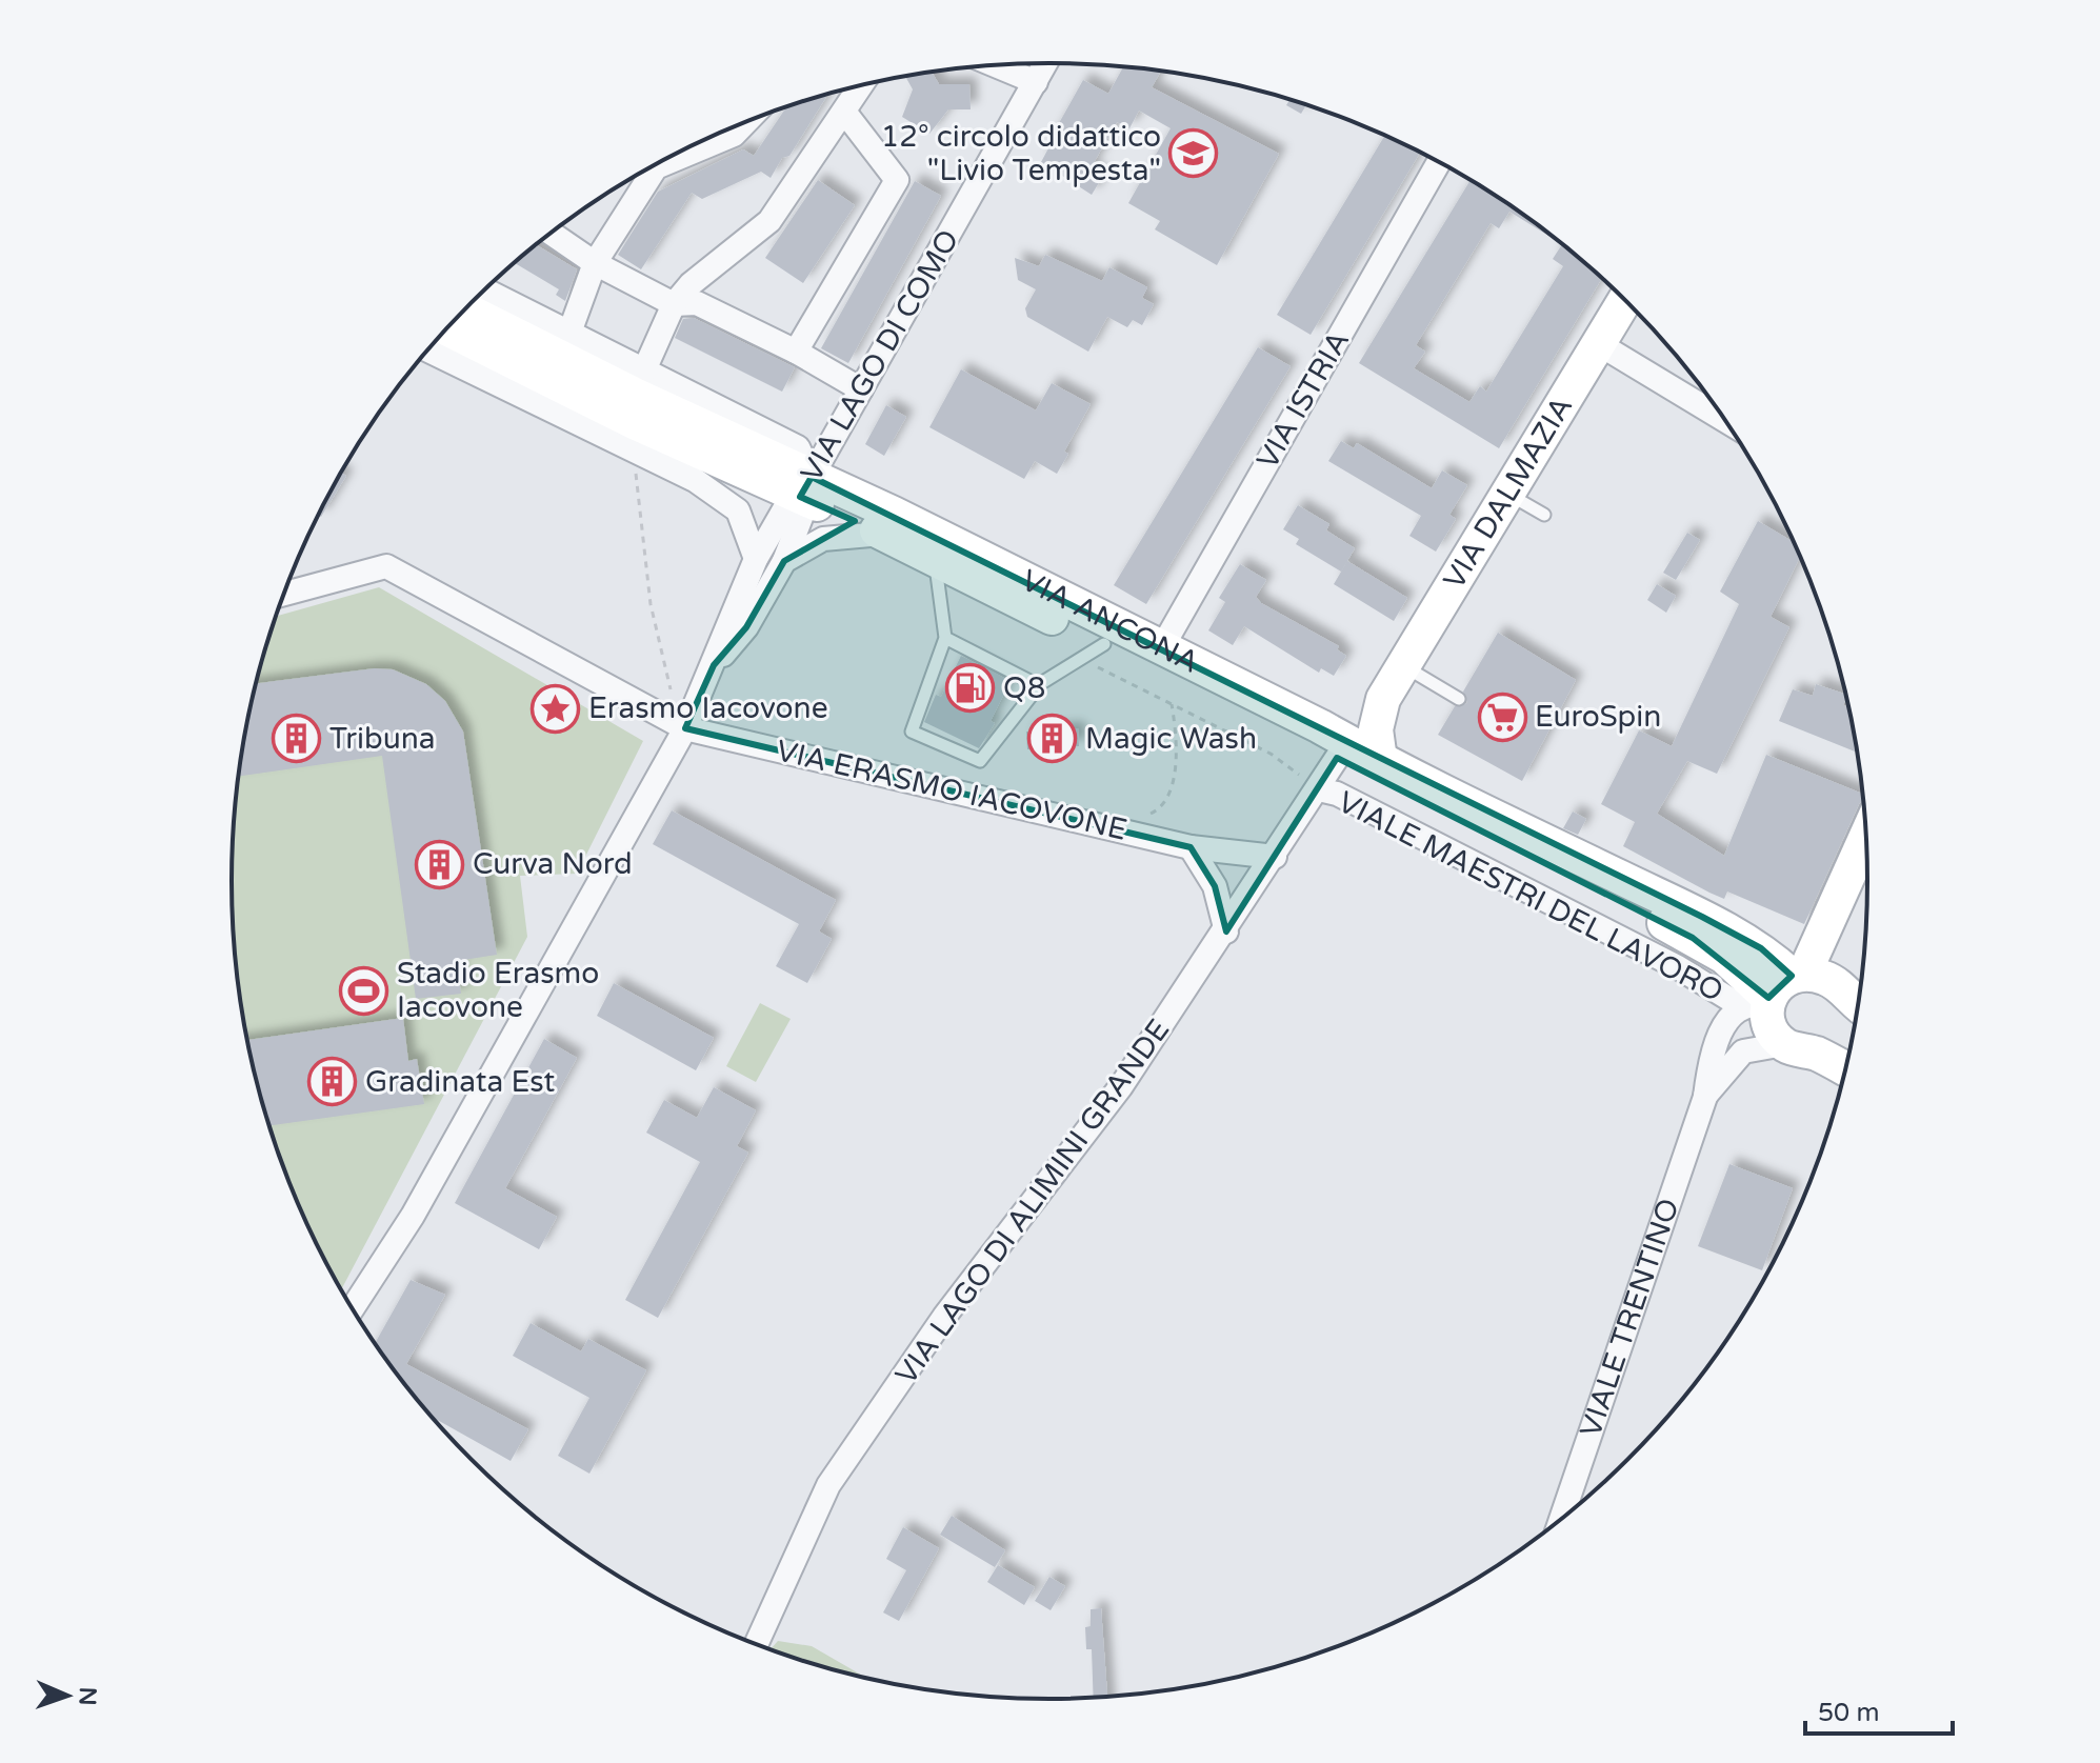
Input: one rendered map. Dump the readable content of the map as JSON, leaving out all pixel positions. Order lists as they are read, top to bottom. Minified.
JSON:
{"streets":{"street":["VIA LAGO DI COMO","VIA ISTRIA","VIA DALMAZIA","VIA ANCONA","VIA ERASMO IACOVONE","VIALE MAESTRI DEL LAVORO","VIA LAGO DI ALIMINI GRANDE","VIALE TRENTINO"]},"crossings":[["VIA LAGO DI COMO","VIA ANCONA"],["VIA LAGO DI COMO","VIA ERASMO IACOVONE"],["VIA ISTRIA","VIA ANCONA"],["VIA DALMAZIA","VIA ANCONA"],["VIA ANCONA","VIALE MAESTRI DEL LAVORO"],["VIA ANCONA","VIA LAGO DI ALIMINI GRANDE"],["VIA ANCONA","VIALE TRENTINO"],["VIA ERASMO IACOVONE","VIA LAGO DI ALIMINI GRANDE"],["VIALE MAESTRI DEL LAVORO","VIA LAGO DI ALIMINI GRANDE"],["VIALE MAESTRI DEL LAVORO","VIALE TRENTINO"]],"places":{"school or university":["12° circolo didattico \"Livio Tempesta\""],"fuel station":["Q8"],"place":["Erasmo Iacovone"],"supermarket":["EuroSpin"],"building":["Tribuna","Magic Wash","Curva Nord","Gradinata Est"],"sports":["Stadio Erasmo Iacovone"]},"scale_bar":"50 m","north":"right"}
